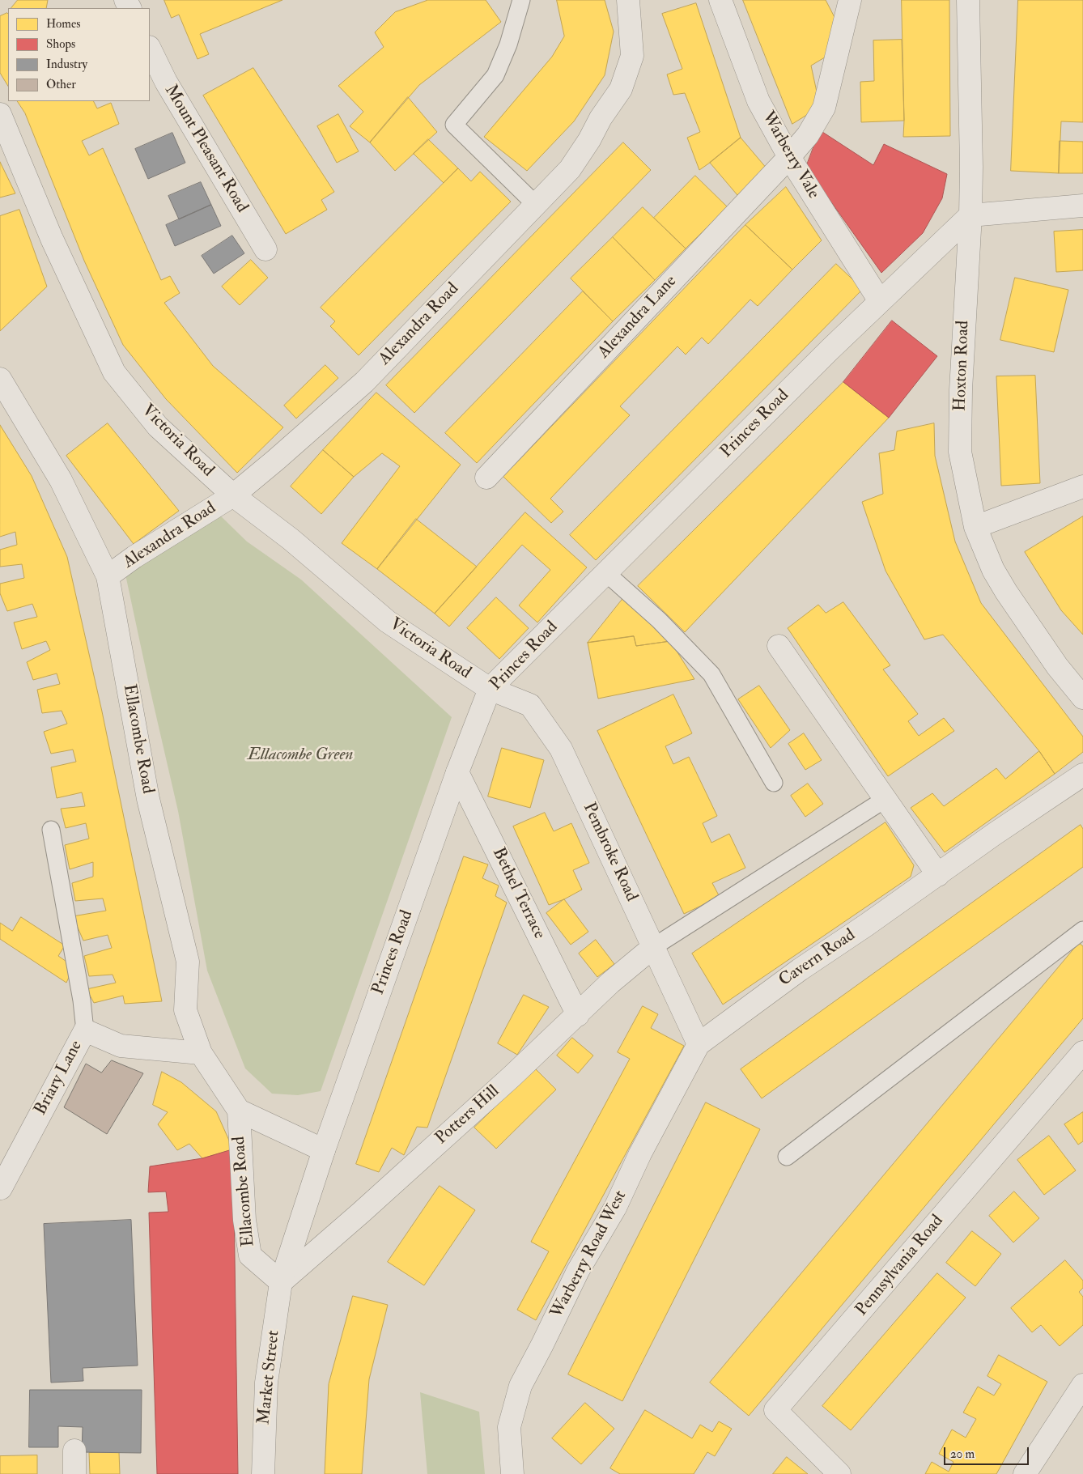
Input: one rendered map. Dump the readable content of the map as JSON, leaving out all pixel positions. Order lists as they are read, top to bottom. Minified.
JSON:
{"streets":{"street":["Mount Pleasant Road","Warberry Vale","Alexandra Lane","Alexandra Road","Hoxton Road","Princes Road","Victoria Road","Ellacombe Road","Pembroke Road","Bethel Terrace","Cavern Road","Briary Lane","Potters Hill","Warberry Road West","Pennsylvania Road","Market Street"]},"crossings":[["Warberry Vale","Alexandra Lane"],["Warberry Vale","Princes Road"],["Alexandra Road","Victoria Road"],["Alexandra Road","Ellacombe Road"],["Hoxton Road","Princes Road"],["Princes Road","Victoria Road"],["Princes Road","Ellacombe Road"],["Princes Road","Pembroke Road"],["Princes Road","Bethel Terrace"],["Princes Road","Potters Hill"],["Princes Road","Market Street"],["Victoria Road","Pembroke Road"],["Ellacombe Road","Briary Lane"],["Ellacombe Road","Potters Hill"],["Ellacombe Road","Market Street"],["Pembroke Road","Cavern Road"],["Pembroke Road","Potters Hill"],["Pembroke Road","Warberry Road West"],["Bethel Terrace","Potters Hill"],["Cavern Road","Warberry Road West"],["Potters Hill","Market Street"]],"parks":["Ellacombe Green"],"legend":["Homes","Shops","Industry","Other"],"scale_bar":"20 m"}
